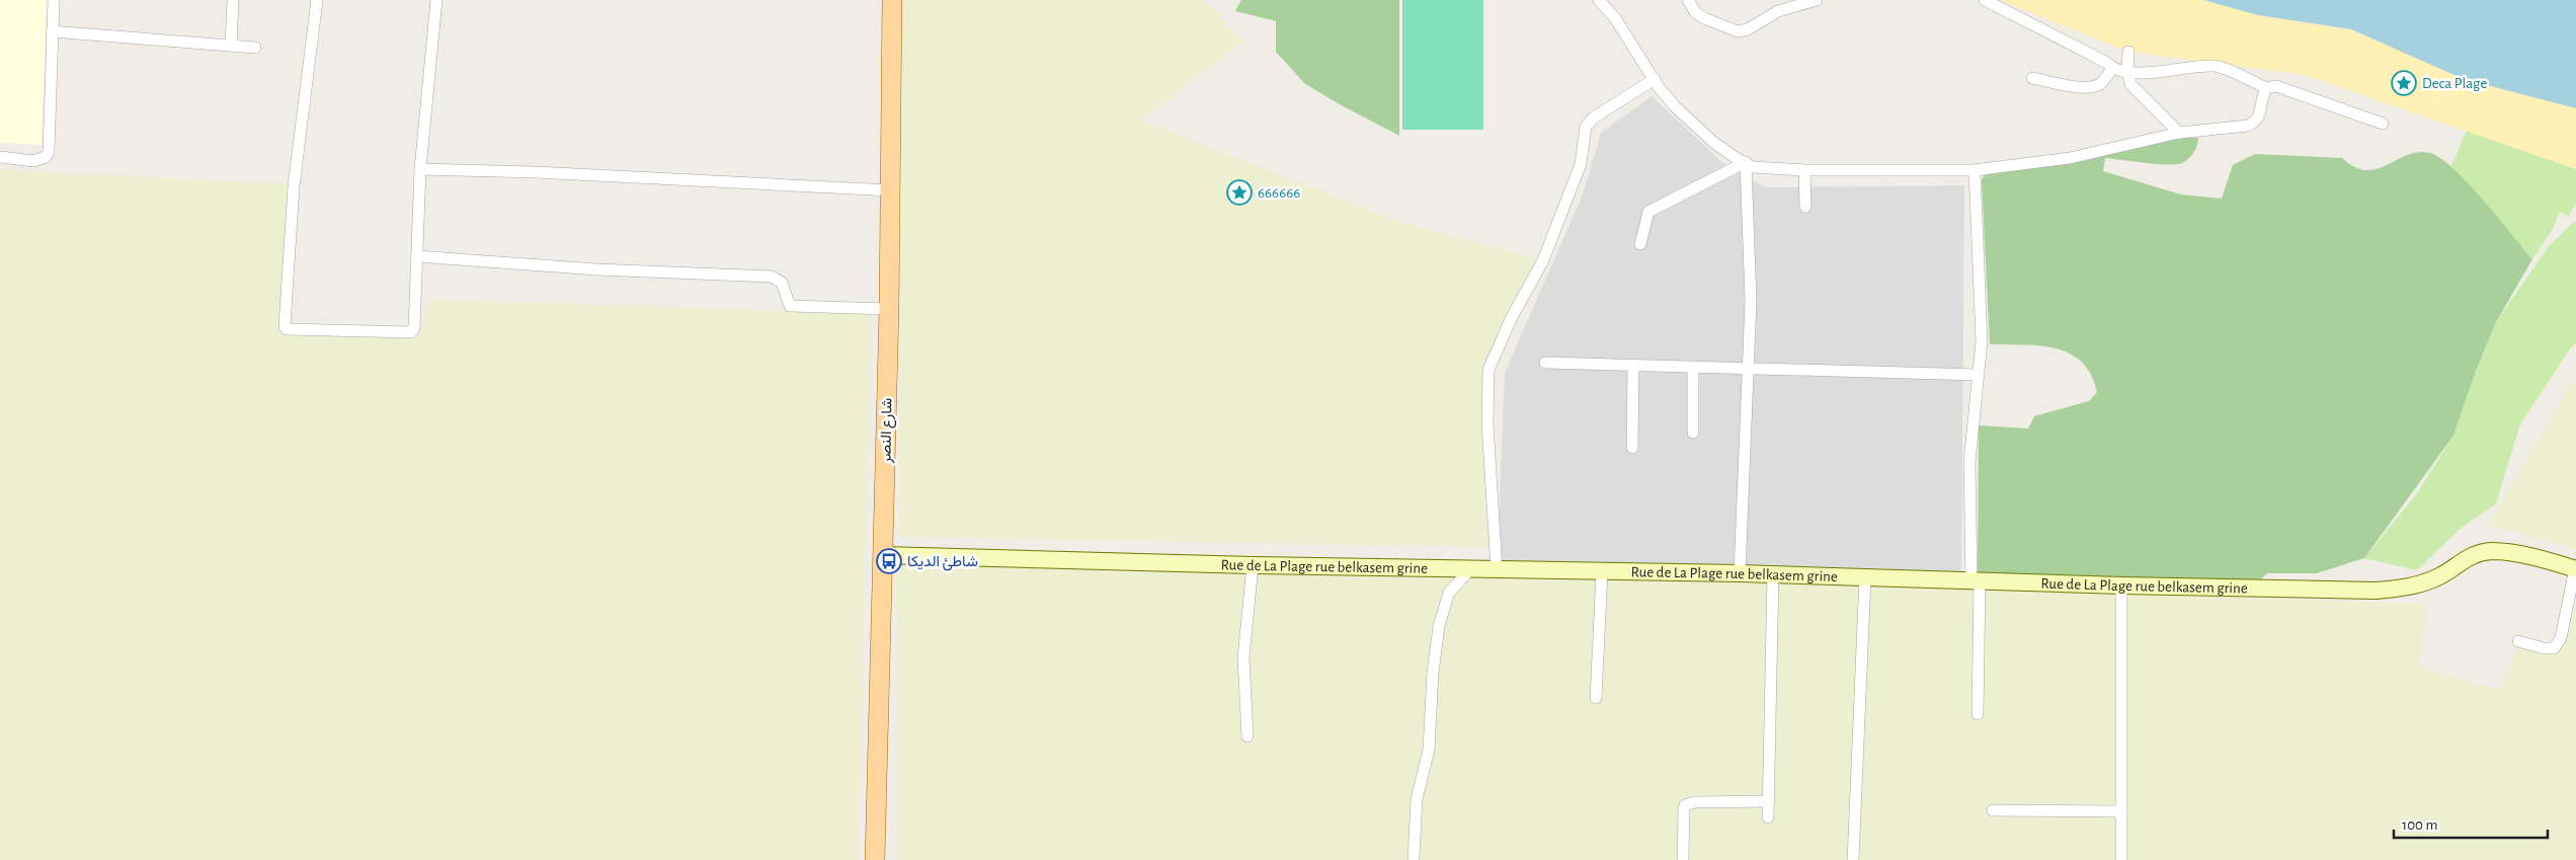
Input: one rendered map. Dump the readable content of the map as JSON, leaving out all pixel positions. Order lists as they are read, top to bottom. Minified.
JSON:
{"streets":{"main road":["شارع النصر"],"street":["Rue de La Plage rue belkasem grine"]},"crossings":[["شارع النصر","Rue de La Plage rue belkasem grine"]],"places":{"place":["Deca Plage","666666"],"bus stop":["شاطئ الديكا"]},"scale_bar":"100 m"}
